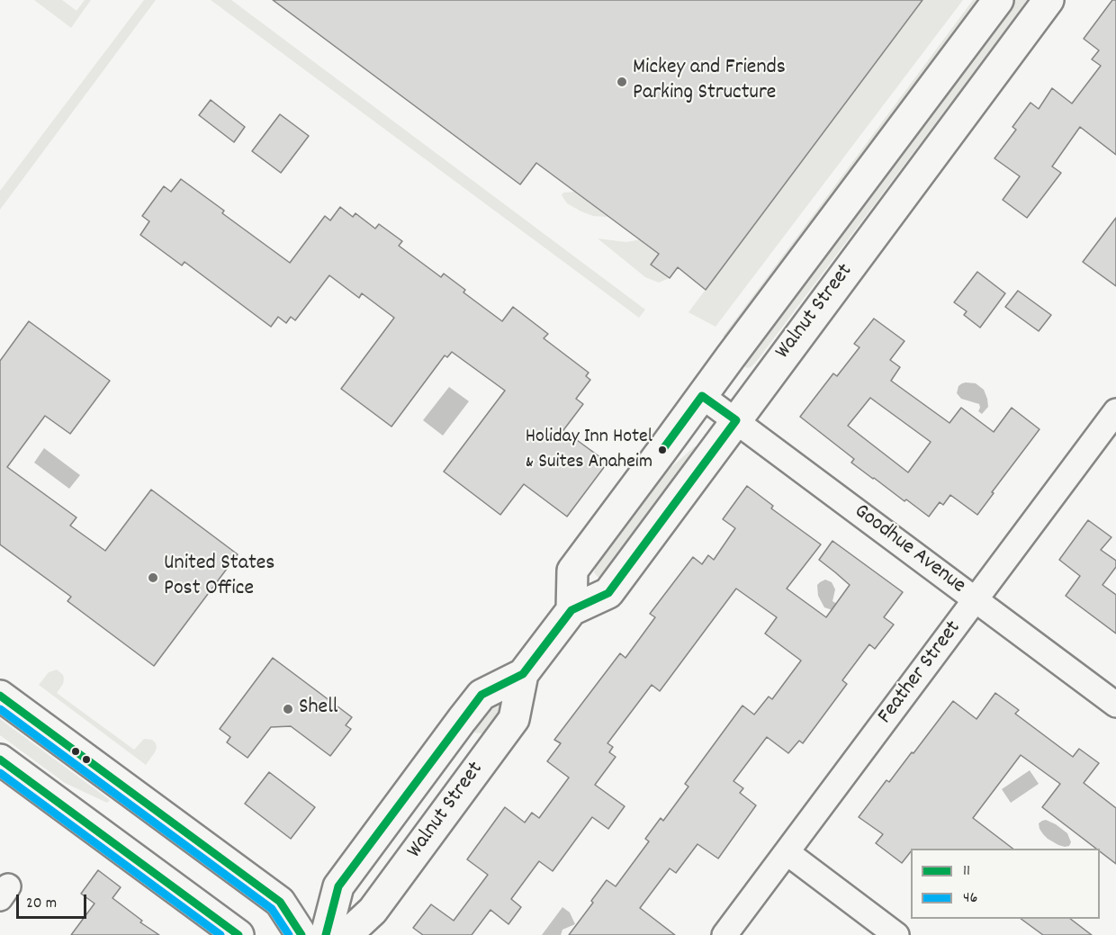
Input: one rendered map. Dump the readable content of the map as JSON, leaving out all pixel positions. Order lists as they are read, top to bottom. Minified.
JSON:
{"streets":{"street":["Walnut Street","Goodhue Avenue","Feather Street"]},"crossings":[["Walnut Street","Goodhue Avenue"],["Goodhue Avenue","Feather Street"]],"places":["Mickey and Friends Parking Structure","Holiday Inn Hotel & Suites Anaheim","United States Post Office","Shell"],"lines":["transit line 11","transit line 46"],"legend":["11","46"],"scale_bar":"20 m"}
